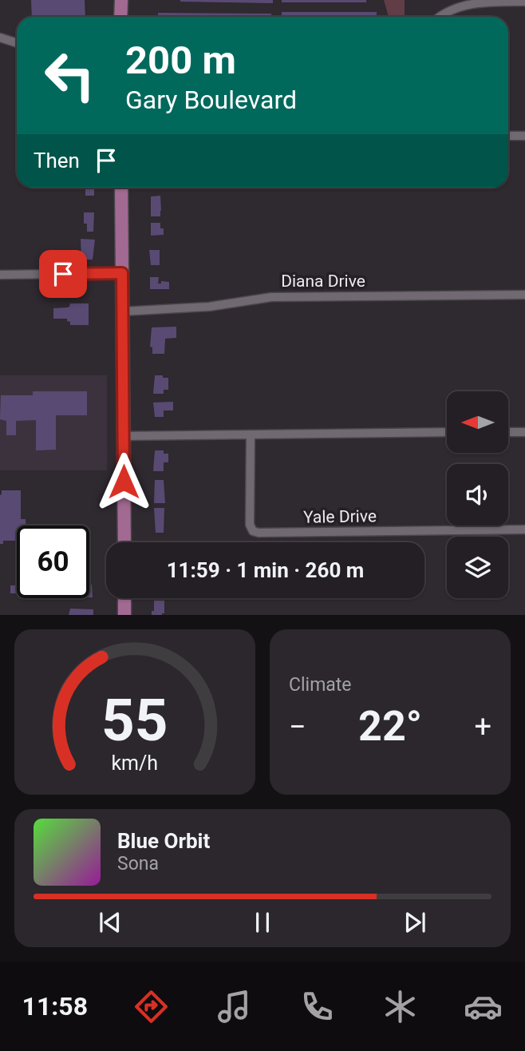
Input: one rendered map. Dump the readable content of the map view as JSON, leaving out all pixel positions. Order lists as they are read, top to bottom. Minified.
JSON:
{"streets":{"street":["Diana Drive","Yale Drive"]},"north":"left","page":{"turn":["200 m","Gary Boulevard"],"then":"Then","limit":"60","trip":"11:59 · 1 min · 260 m","tile":"Climate","heat":["−","22°","+"],"song":["Blue Orbit","Sona"],"tabs":"11:58","gauge":["55","km/h"]}}
